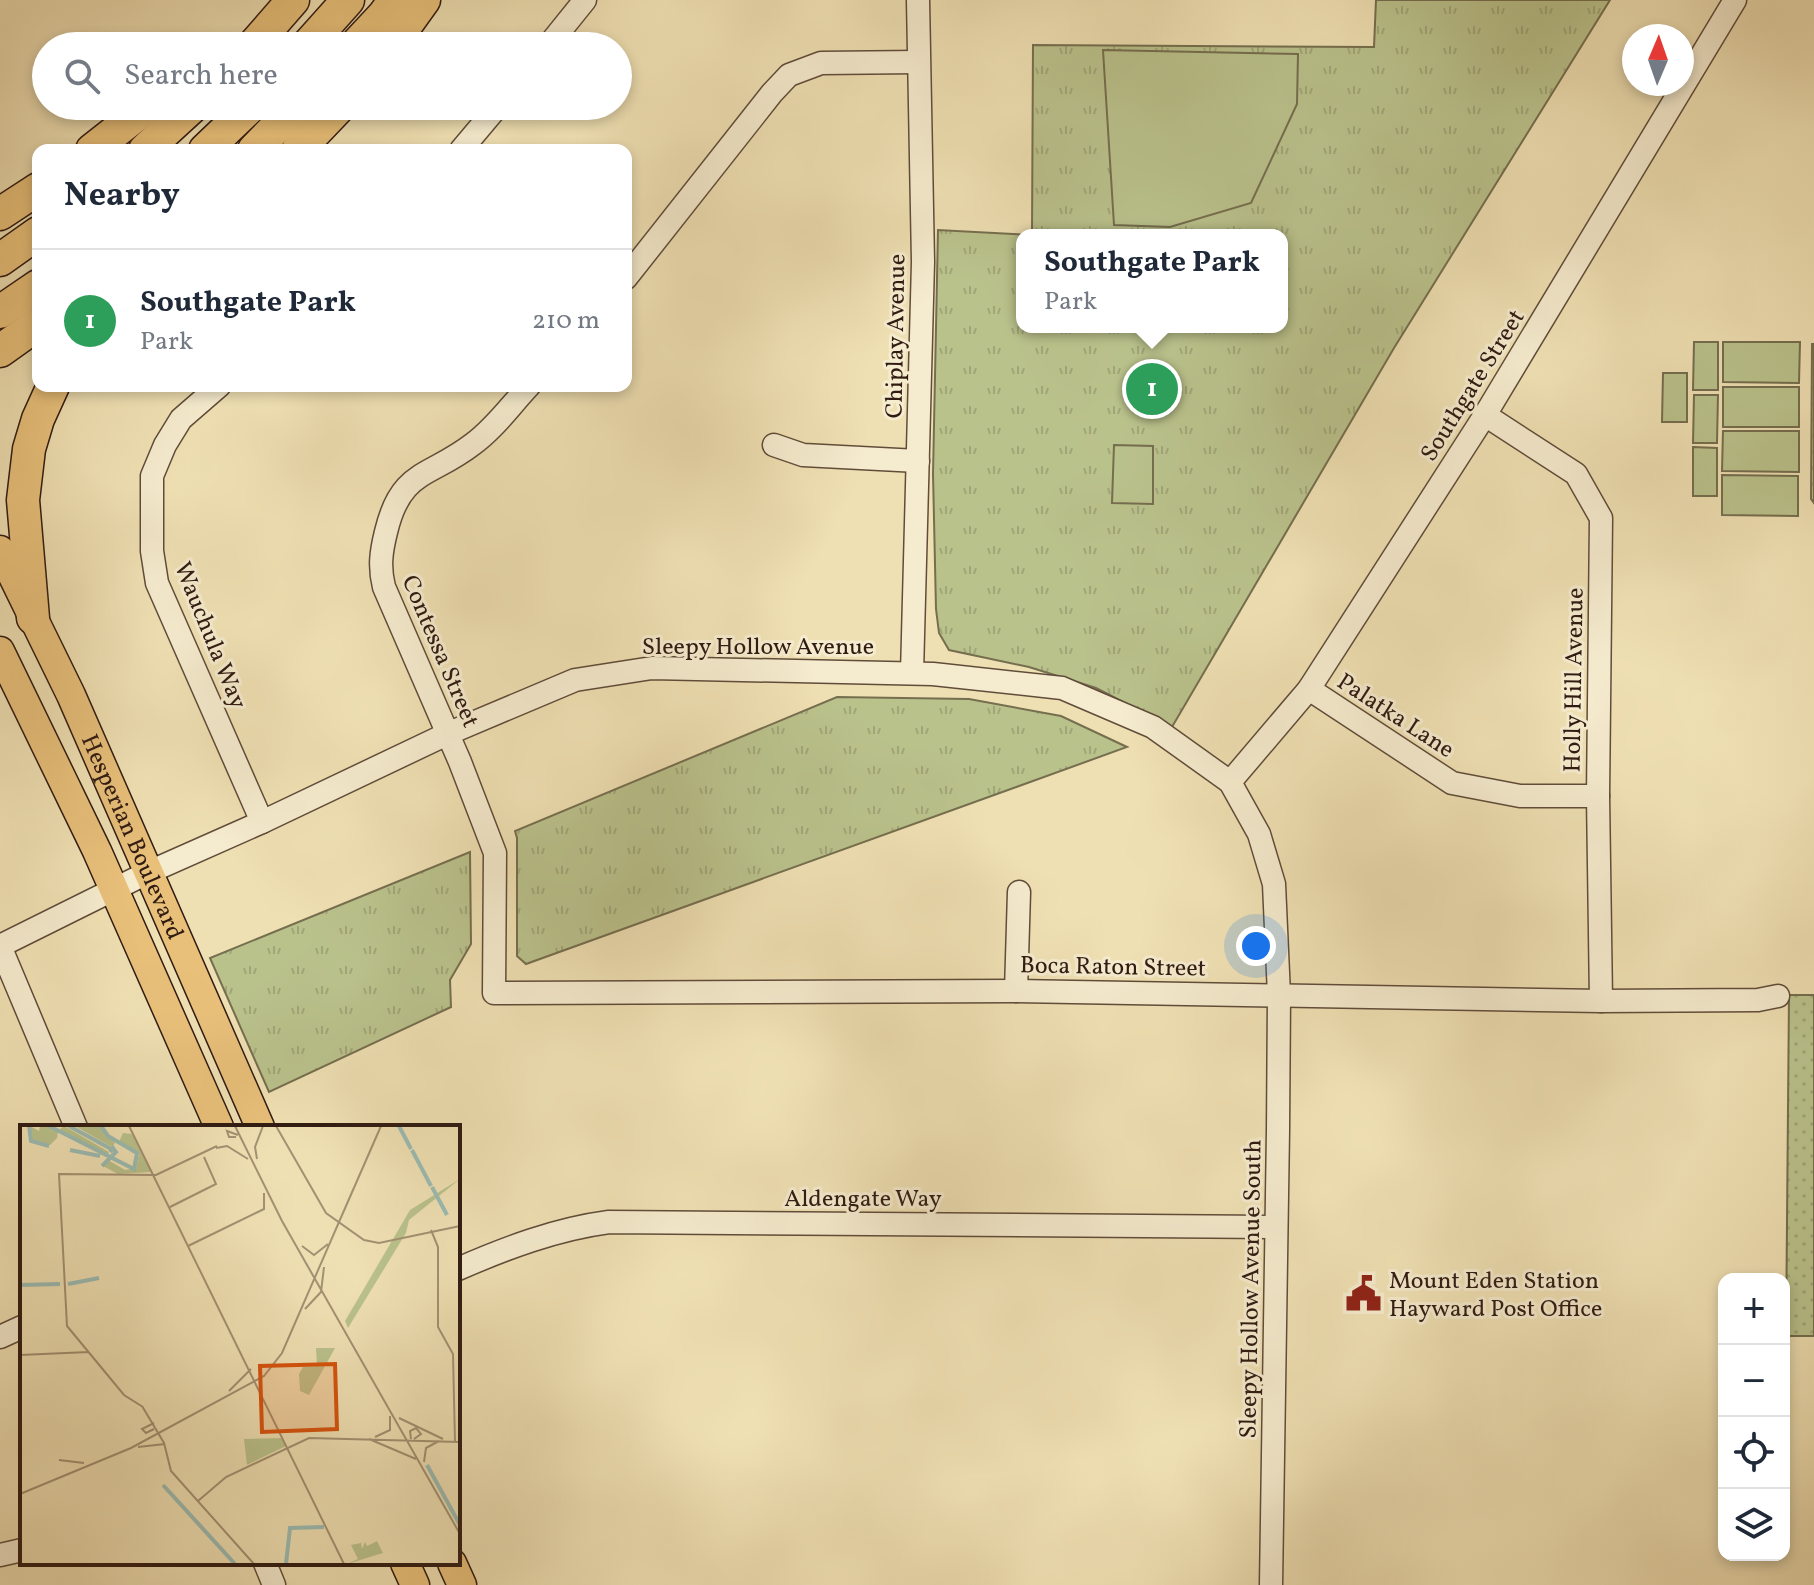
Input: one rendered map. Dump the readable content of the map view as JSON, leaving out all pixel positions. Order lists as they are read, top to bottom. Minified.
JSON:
{"streets":{"main road":["Hesperian Boulevard"],"street":["Chiplay Avenue","Southgate Street","Wauchula Way","Sleepy Hollow Avenue","Contessa Street","Holly Hill Avenue","Palatka Lane","Boca Raton Street","Aldengate Way","Sleepy Hollow Avenue South"]},"crossings":[["Chiplay Avenue","Sleepy Hollow Avenue"],["Southgate Street","Sleepy Hollow Avenue"],["Southgate Street","Holly Hill Avenue"],["Southgate Street","Palatka Lane"],["Wauchula Way","Sleepy Hollow Avenue"],["Sleepy Hollow Avenue","Contessa Street"],["Sleepy Hollow Avenue","Hesperian Boulevard"],["Sleepy Hollow Avenue","Boca Raton Street"],["Sleepy Hollow Avenue","Sleepy Hollow Avenue South"],["Contessa Street","Boca Raton Street"],["Holly Hill Avenue","Palatka Lane"],["Holly Hill Avenue","Boca Raton Street"],["Boca Raton Street","Sleepy Hollow Avenue South"],["Aldengate Way","Sleepy Hollow Avenue South"]],"places":{"public building":["Mount Eden Station Hayward Post Office"]},"north":"top","page":{"search":"Search here","heading":"Nearby","popup":["Southgate Park","Park"],"list":[{"mark":"1","name":"Southgate Park","note":"Park","value":"210 m"}],"pins":"1","map_buttons":["+","−"]}}
